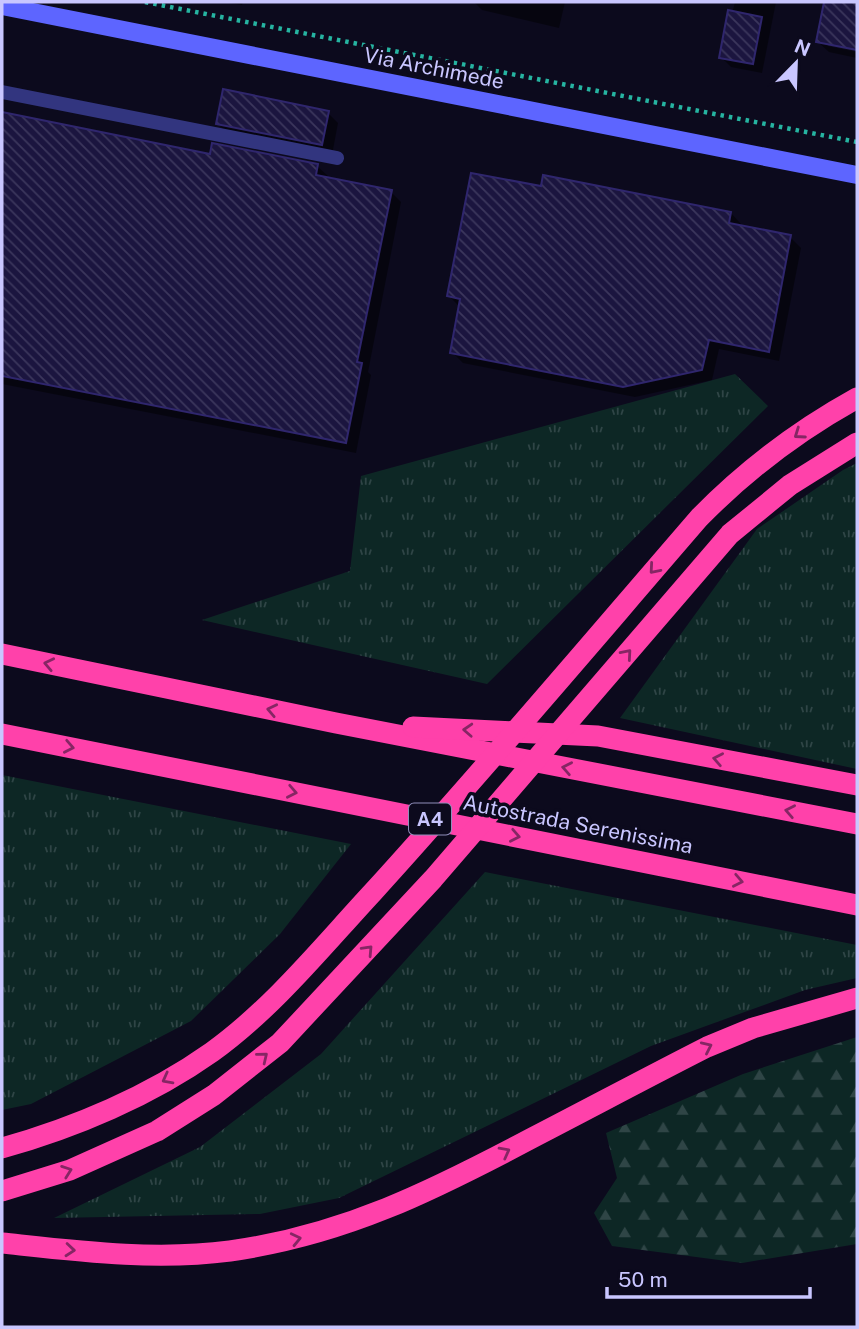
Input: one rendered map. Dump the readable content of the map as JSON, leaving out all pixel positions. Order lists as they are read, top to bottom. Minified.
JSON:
{"streets":{"highway":["A4","Autostrada Serenissima"],"street":["Via Archimede"]},"scale_bar":"50 m","north":"top right"}
